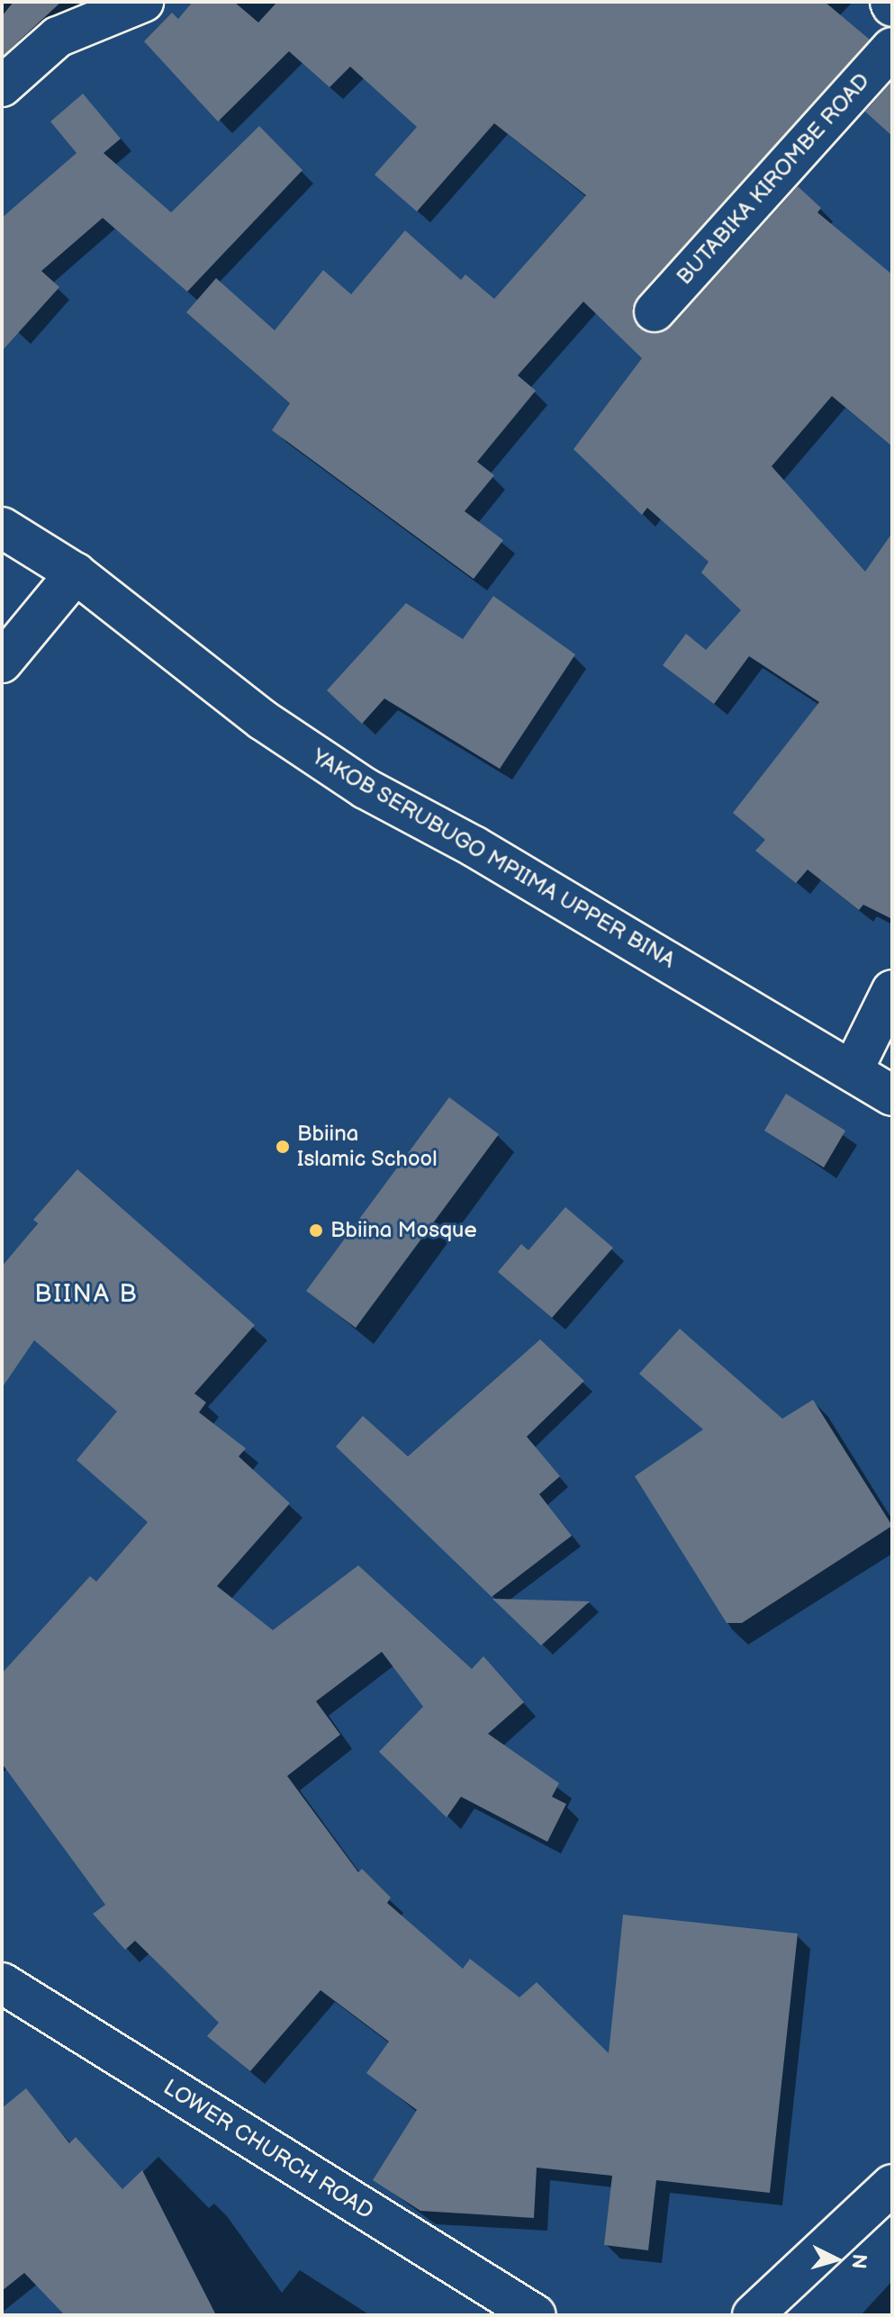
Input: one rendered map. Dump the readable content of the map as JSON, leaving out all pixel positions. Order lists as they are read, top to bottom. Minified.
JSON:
{"streets":{"street":["BUTABIKA KIROMBE ROAD","YAKOB SERUBUGO MPIIMA UPPER BINA","LOWER CHURCH ROAD"]},"districts":["BIINA B"],"places":["Bbiina Islamic School","Bbiina Mosque"],"north":"right"}
